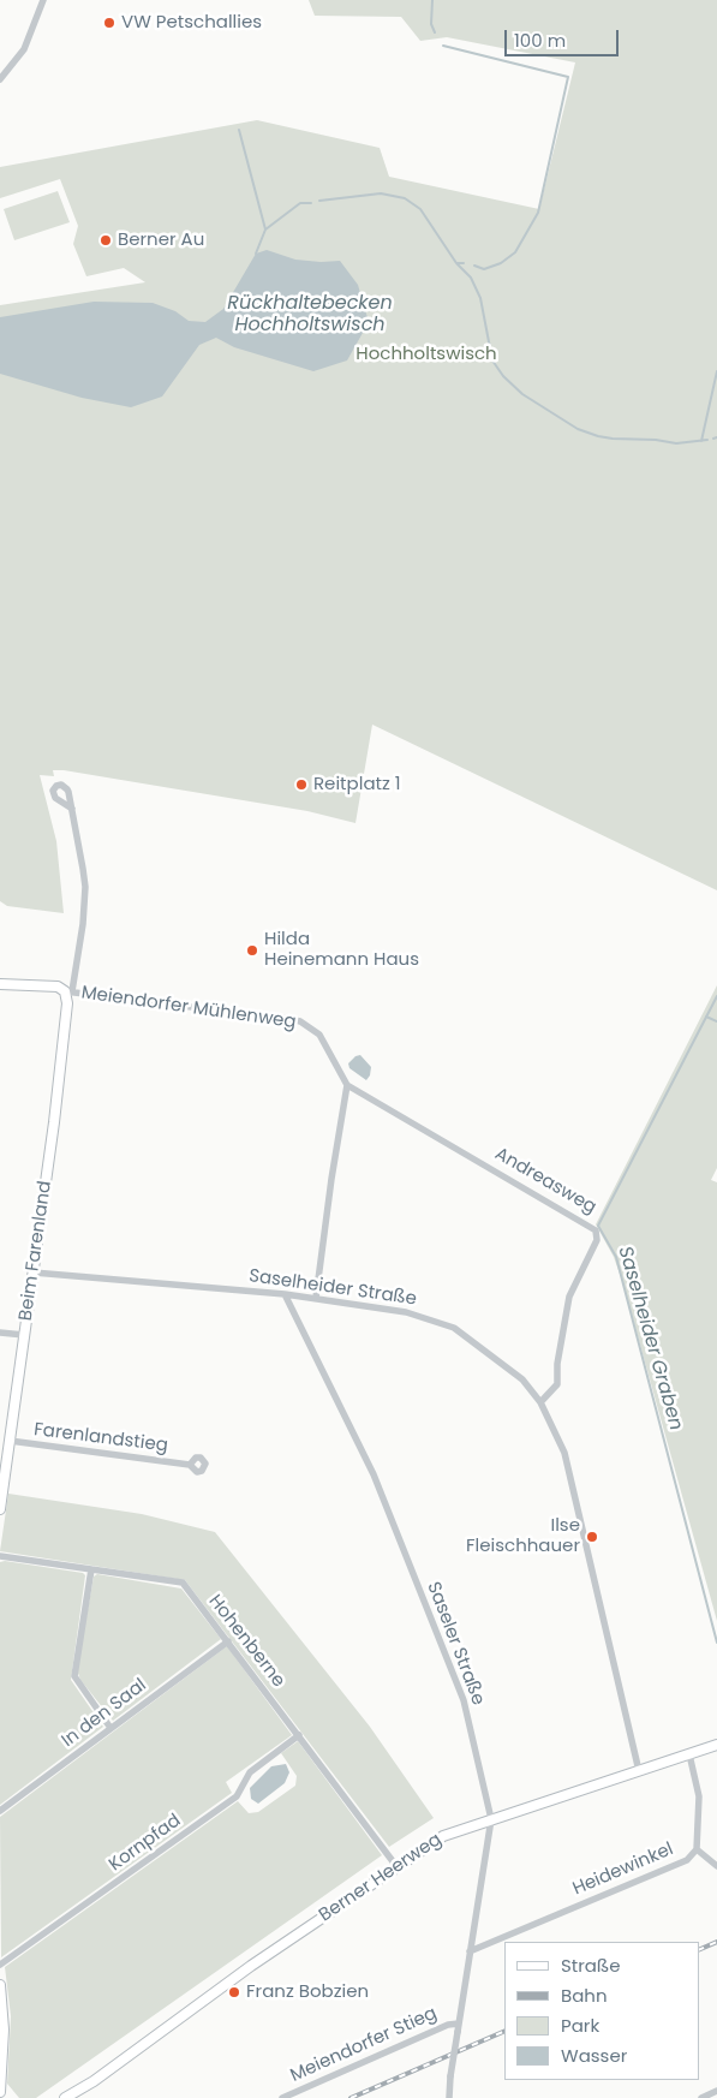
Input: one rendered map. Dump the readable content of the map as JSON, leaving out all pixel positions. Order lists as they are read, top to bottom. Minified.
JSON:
{"streets":{"main road":["Meiendorfer Mühlenweg","Beim Farenland","Berner Heerweg"],"street":["Andreasweg","Saselheider Straße","Farenlandstieg","Hohenberne","Saseler Straße","In den Saal","Kornpfad","Heidewinkel","Meiendorfer Stieg"]},"crossings":[["Meiendorfer Mühlenweg","Andreasweg"],["Meiendorfer Mühlenweg","Beim Farenland"],["Andreasweg","Saselheider Straße"],["Beim Farenland","Saselheider Straße"],["Beim Farenland","Farenlandstieg"],["Saselheider Straße","Saseler Straße"],["Saselheider Straße","Berner Heerweg"],["Hohenberne","In den Saal"],["Hohenberne","Kornpfad"],["Hohenberne","Berner Heerweg"],["Saseler Straße","Heidewinkel"],["Saseler Straße","Berner Heerweg"],["Saseler Straße","Meiendorfer Stieg"],["Heidewinkel","Berner Heerweg"]],"water":["Rückhaltebecken Hochholtswisch","Saselheider Graben"],"parks":["Hochholtswisch"],"places":["VW Petschallies","Berner Au","Reitplatz 1","Hilda Heinemann Haus","Ilse Fleischhauer","Franz Bobzien"],"legend":["Straße","Bahn","Park","Wasser"],"scale_bar":"100 m"}
